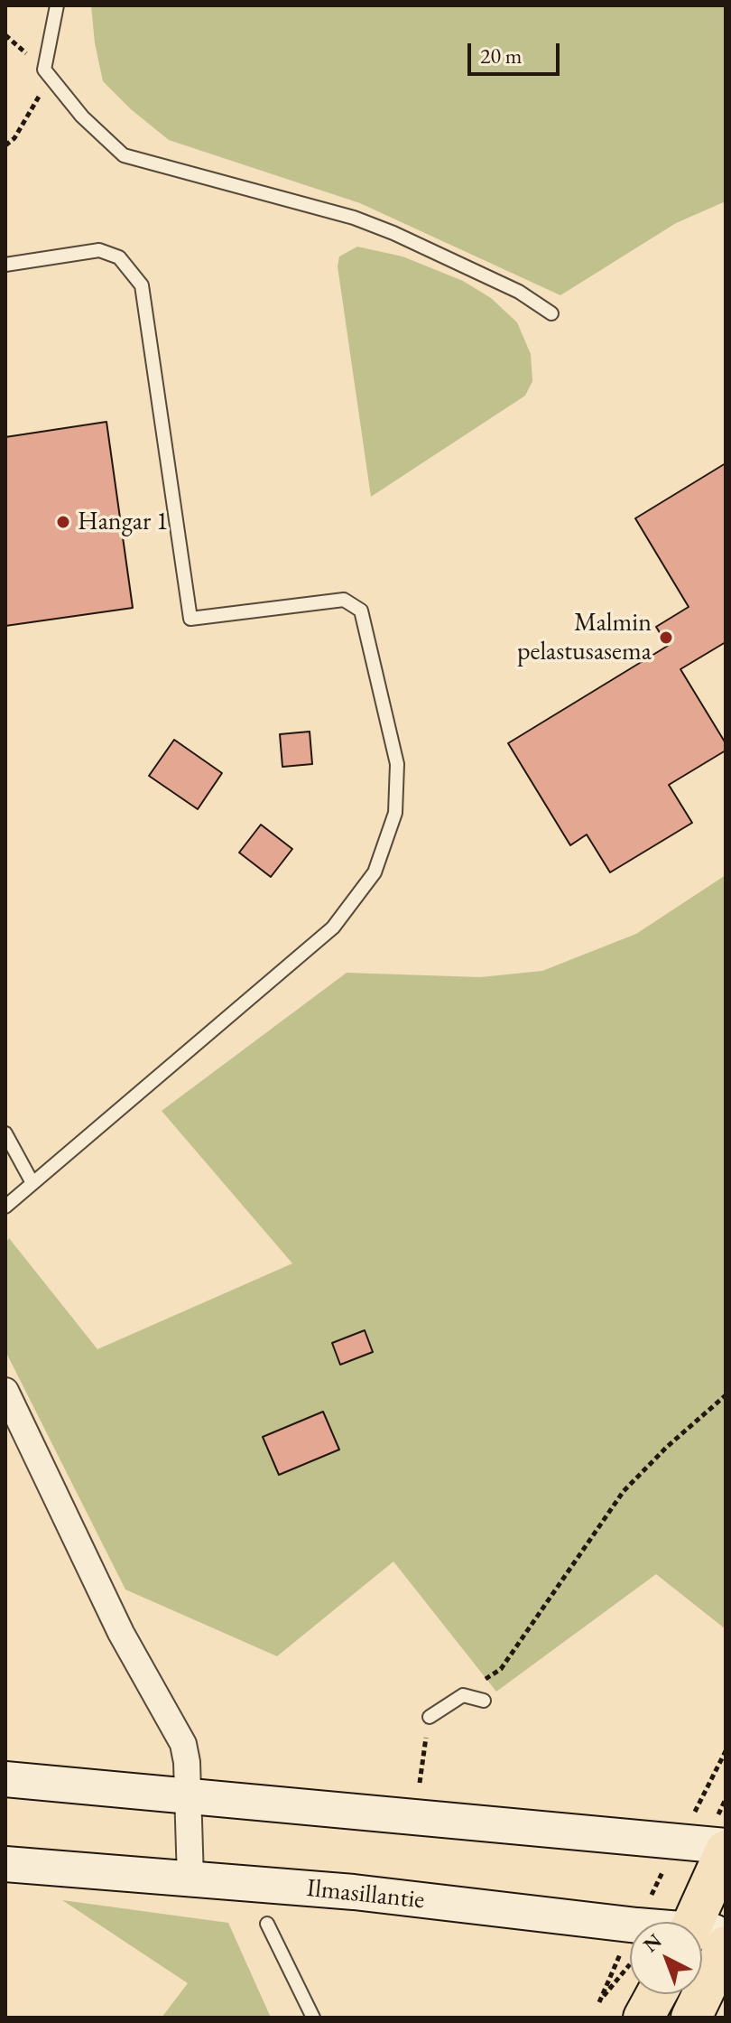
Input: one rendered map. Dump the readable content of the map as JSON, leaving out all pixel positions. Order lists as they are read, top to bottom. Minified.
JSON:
{"streets":{"main road":["Ilmasillantie"]},"places":["Hangar 1","Malmin pelastusasema"],"scale_bar":"20 m","north":"top left"}
